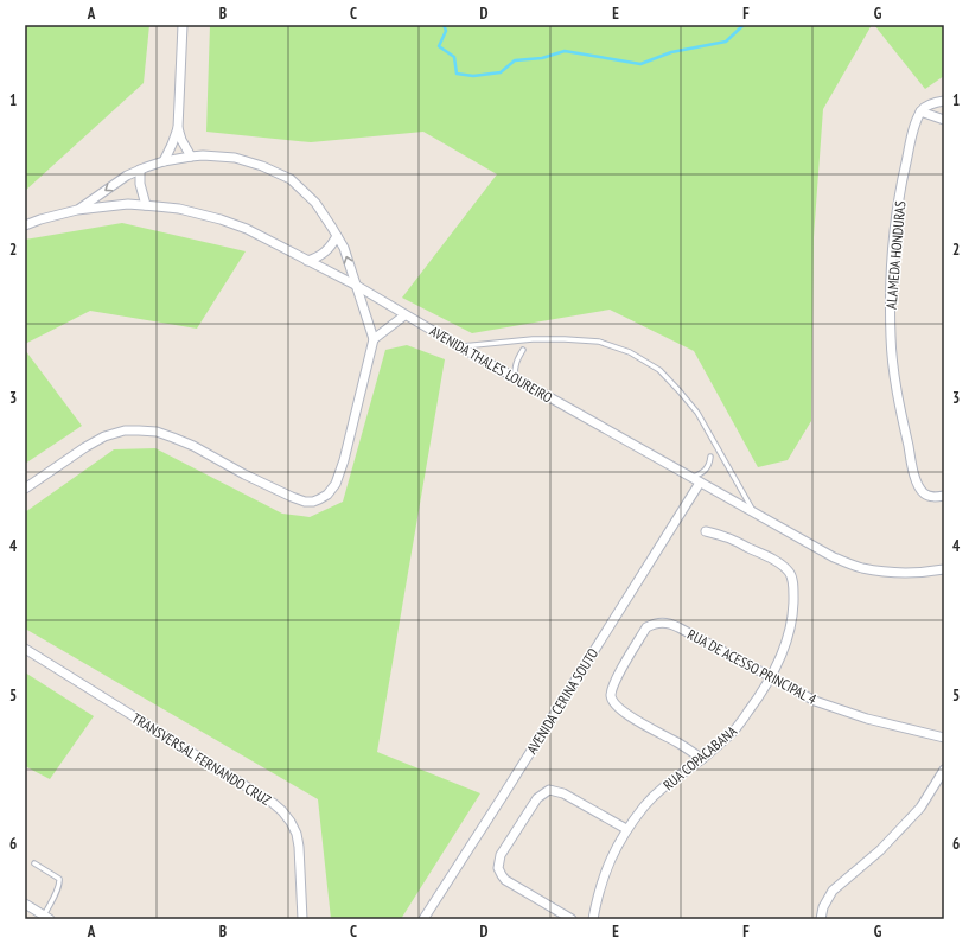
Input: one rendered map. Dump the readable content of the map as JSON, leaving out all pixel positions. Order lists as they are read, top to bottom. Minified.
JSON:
{"streets":{"street":["ALAMEDA HONDURAS","AVENIDA THALES LOUREIRO","RUA DE ACESSO PRINCIPAL 4","AVENIDA CERINA SOUTO","RUA COPACABANA","TRANSVERSAL FERNANDO CRUZ"]},"crossings":[["AVENIDA THALES LOUREIRO","AVENIDA CERINA SOUTO"],["RUA DE ACESSO PRINCIPAL 4","RUA COPACABANA"]],"grid":{"columns":["A","B","C","D","E","F","G"],"rows":["1","2","3","4","5","6"]}}
